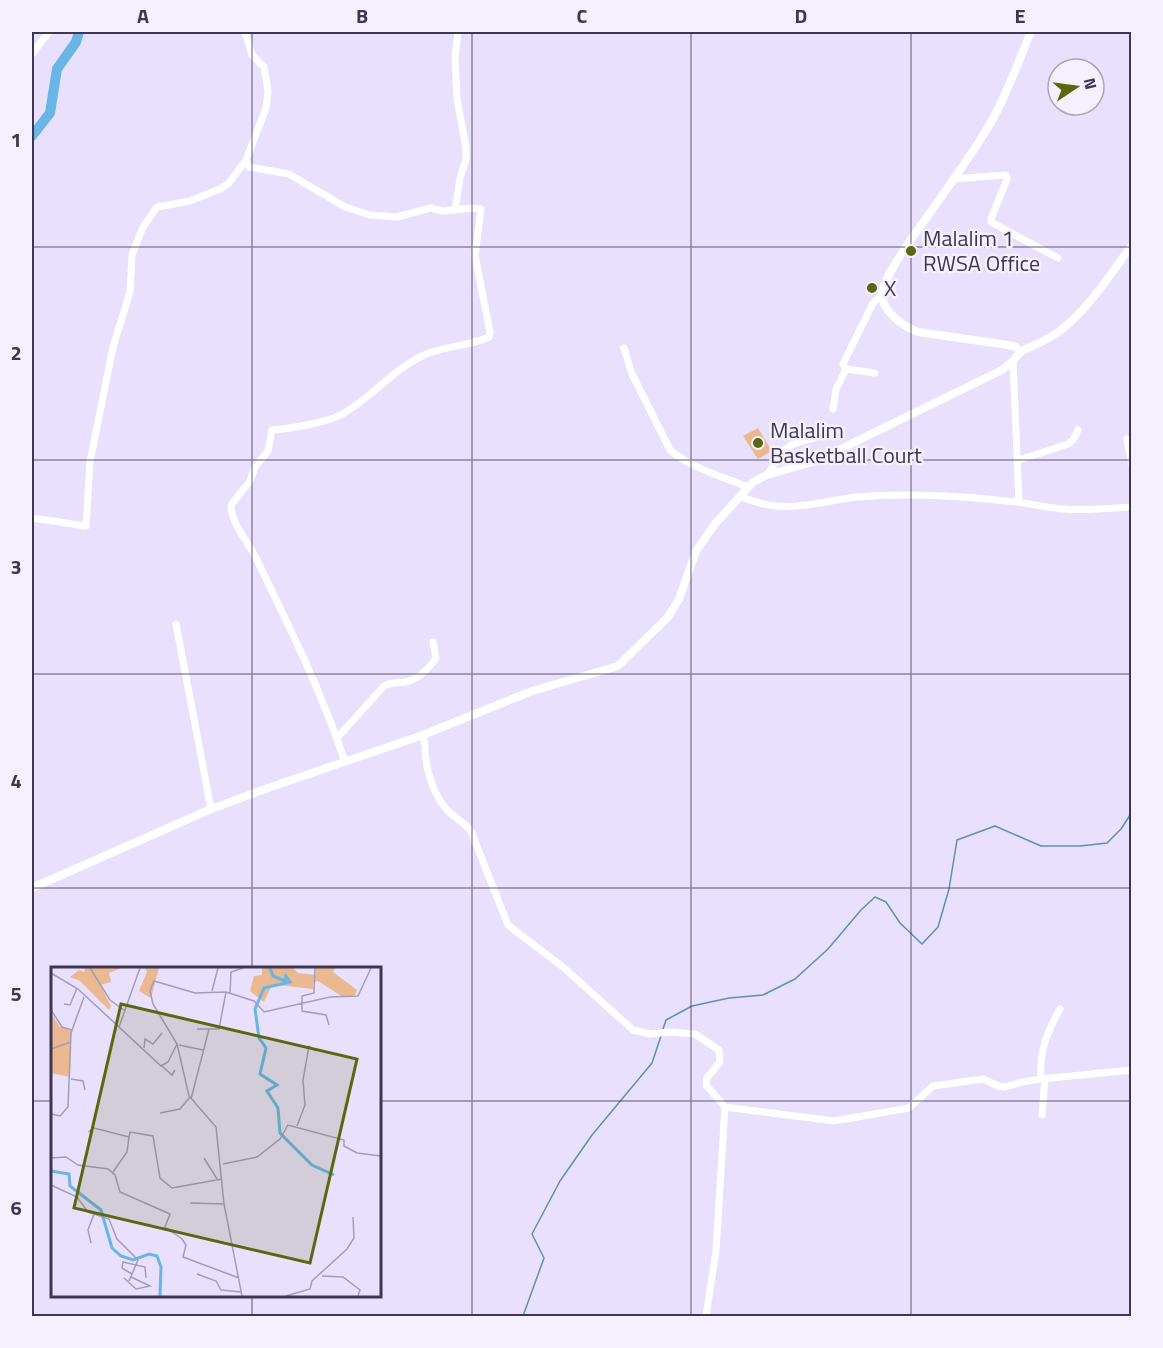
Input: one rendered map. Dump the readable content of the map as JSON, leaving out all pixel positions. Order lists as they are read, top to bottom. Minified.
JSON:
{"places":["Malalim 1 RWSA Office","X","Malalim Basketball Court"],"north":"right","grid":{"columns":["A","B","C","D","E"],"rows":["1","2","3","4","5","6"]}}
